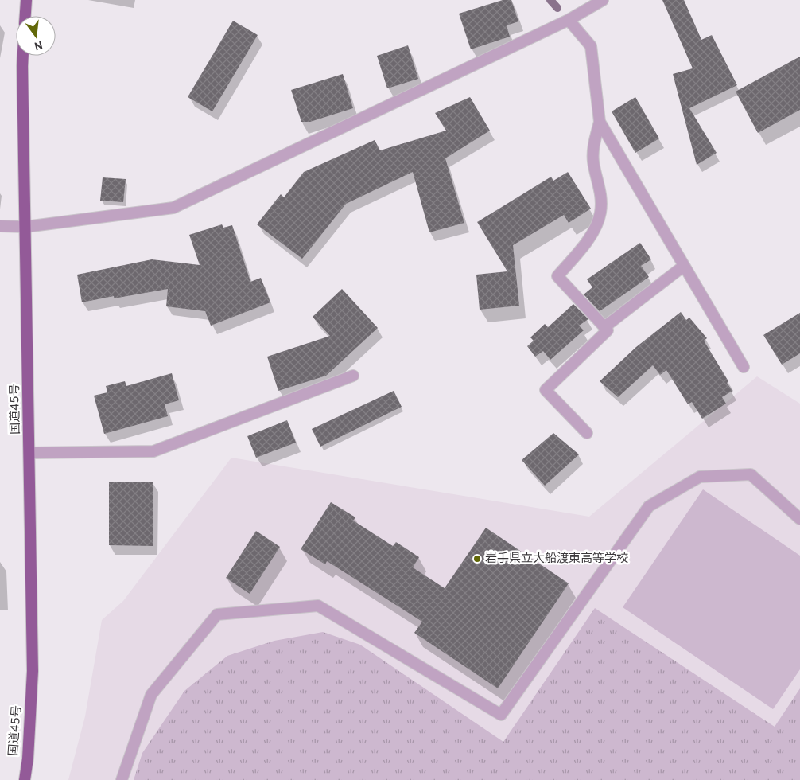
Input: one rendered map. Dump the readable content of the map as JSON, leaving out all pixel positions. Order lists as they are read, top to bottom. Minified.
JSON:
{"streets":{"highway":["国道45号"]},"places":["岩手県立大船渡東高等学校"],"north":"bottom"}
